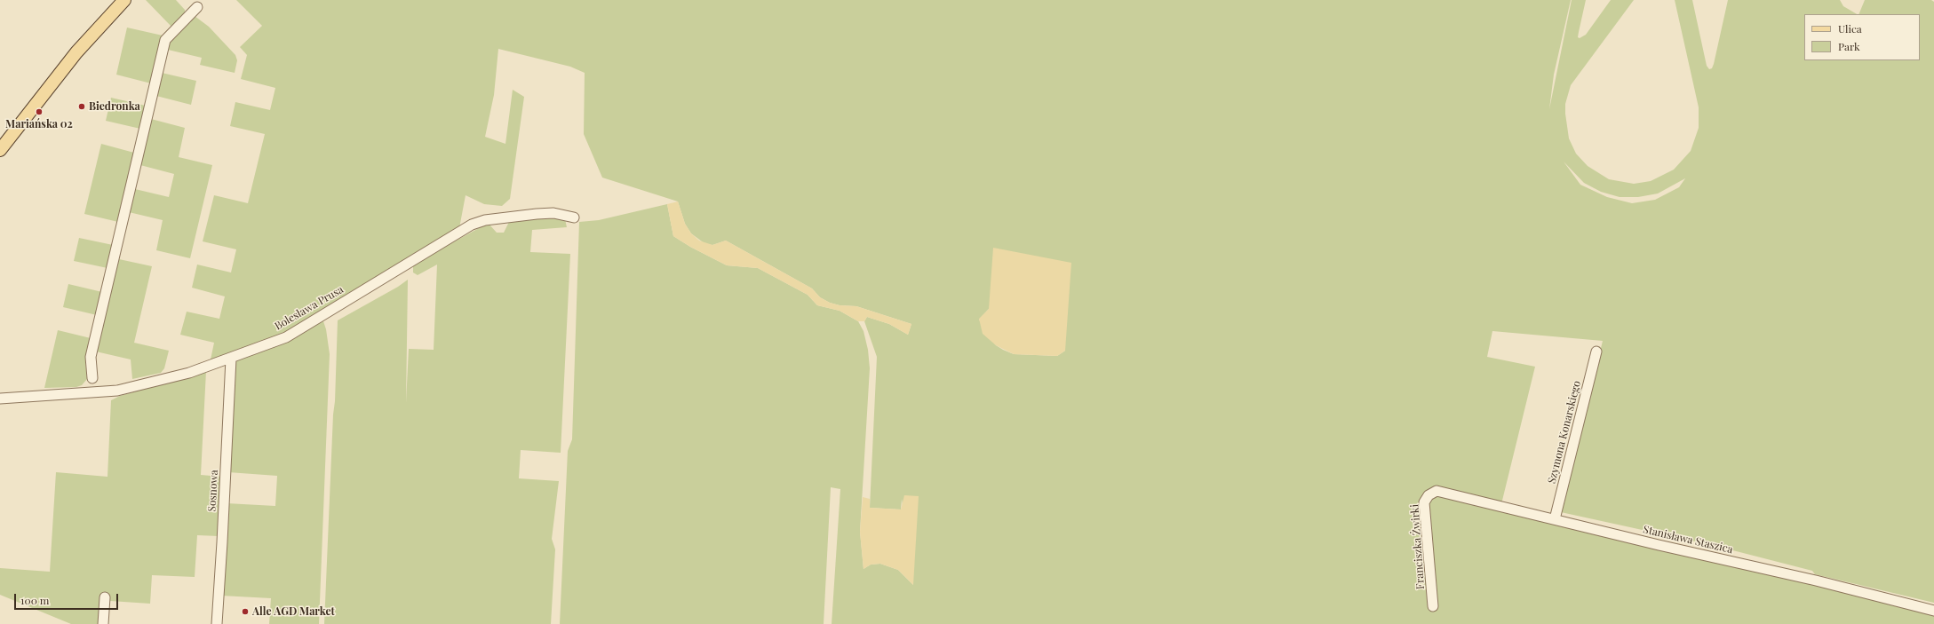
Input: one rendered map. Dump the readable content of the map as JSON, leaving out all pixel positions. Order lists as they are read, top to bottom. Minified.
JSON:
{"streets":{"street":["Bolesława Prusa","Szymona Konarskiego","Sosnowa","Stanisława Staszica","Franciszka Żwirki"]},"crossings":[["Bolesława Prusa","Sosnowa"],["Szymona Konarskiego","Stanisława Staszica"],["Stanisława Staszica","Franciszka Żwirki"]],"places":["Biedronka","Mariańska 02","Alle AGD Market"],"legend":["Ulica","Park"],"scale_bar":"100 m"}
